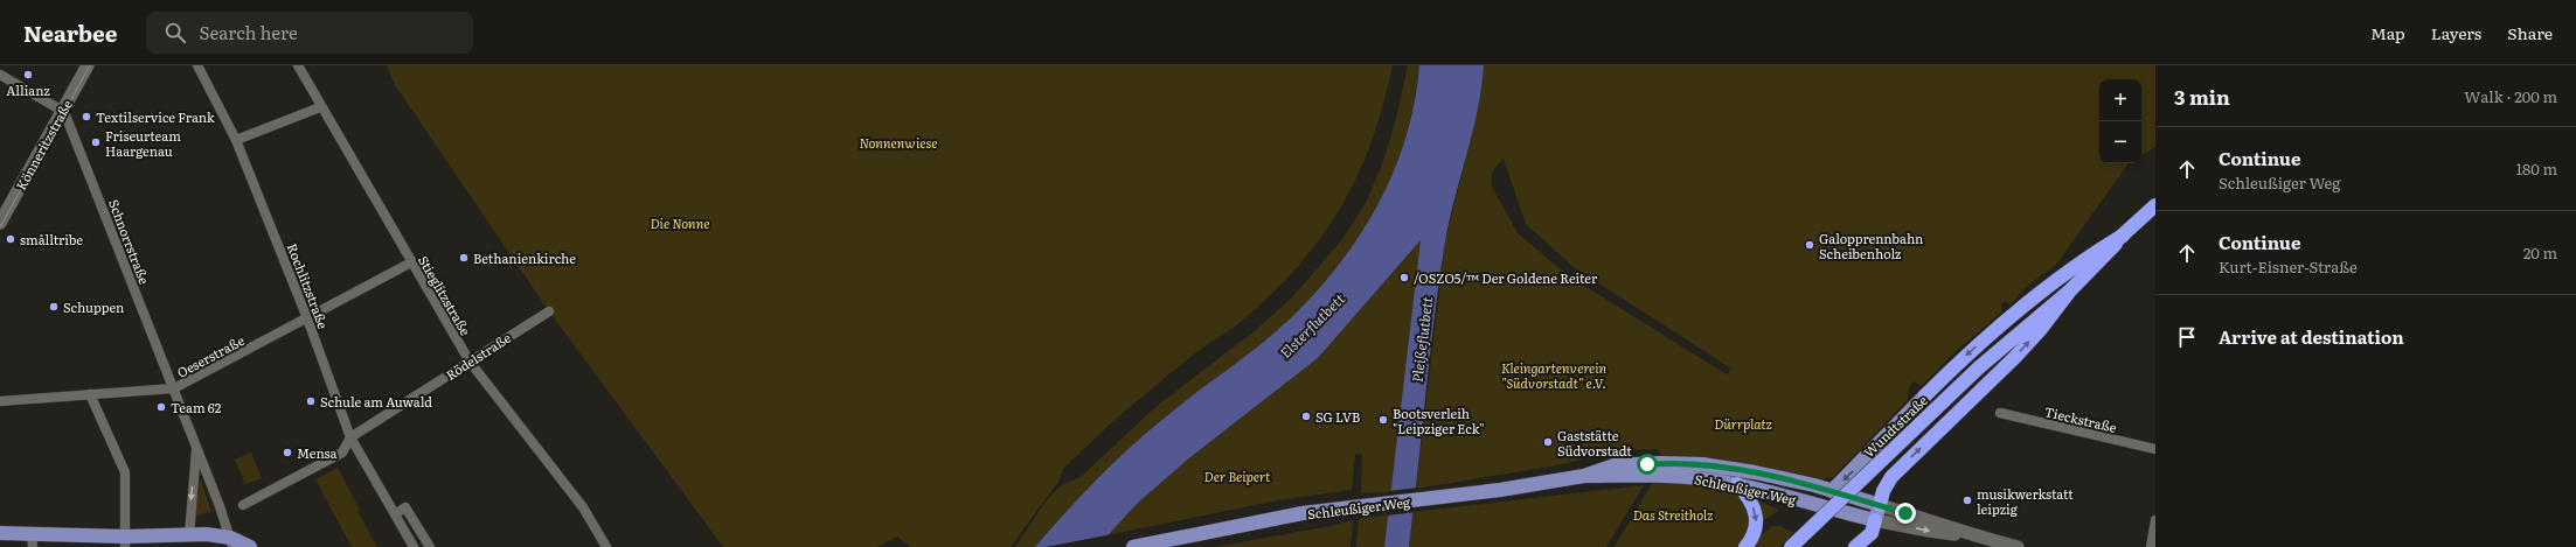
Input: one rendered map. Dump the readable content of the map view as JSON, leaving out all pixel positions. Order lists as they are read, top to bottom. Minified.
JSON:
{"streets":{"highway":["Wundtstraße"],"main road":["Könneritzstraße","Schleußiger Weg"],"street":["Schnorrstraße","Rochlitzstraße","Stieglitzstraße","Oeserstraße","Rödelstraße","Tieckstraße"]},"crossings":[["Könneritzstraße","Schnorrstraße"],["Schnorrstraße","Oeserstraße"],["Rochlitzstraße","Oeserstraße"],["Rochlitzstraße","Rödelstraße"],["Stieglitzstraße","Oeserstraße"],["Stieglitzstraße","Rödelstraße"]],"water":["Elsterflutbett","Pleißeflutbett"],"parks":["Nonnenwiese","Die Nonne","Kleingartenverein \"Südvorstadt\" e.V.","Dürrplatz","Der Beipert","Das Streitholz"],"places":["Allianz","Textilservice Frank","Friseurteam Haargenau","smålltribe","Galopprennbahn Scheibenholz","Bethanienkirche","/OSZO5/™ Der Goldene Reiter","Schuppen","Schule am Auwald","Team 62","SG LVB","Bootsverleih \"Leipziger Eck\"","Gaststätte Südvorstadt","Mensa","musikwerkstatt leipzig"],"page":{"header":"Nearbee","search":"Search here","nav":["Map","Layers","Share"],"heading":["3 min","Walk · 200 m"],"map_buttons":["+","−"],"list":[["Continue","Schleußiger Weg","180 m"],["Continue","Kurt-Eisner-Straße","20 m"],"Arrive at destination"]}}
